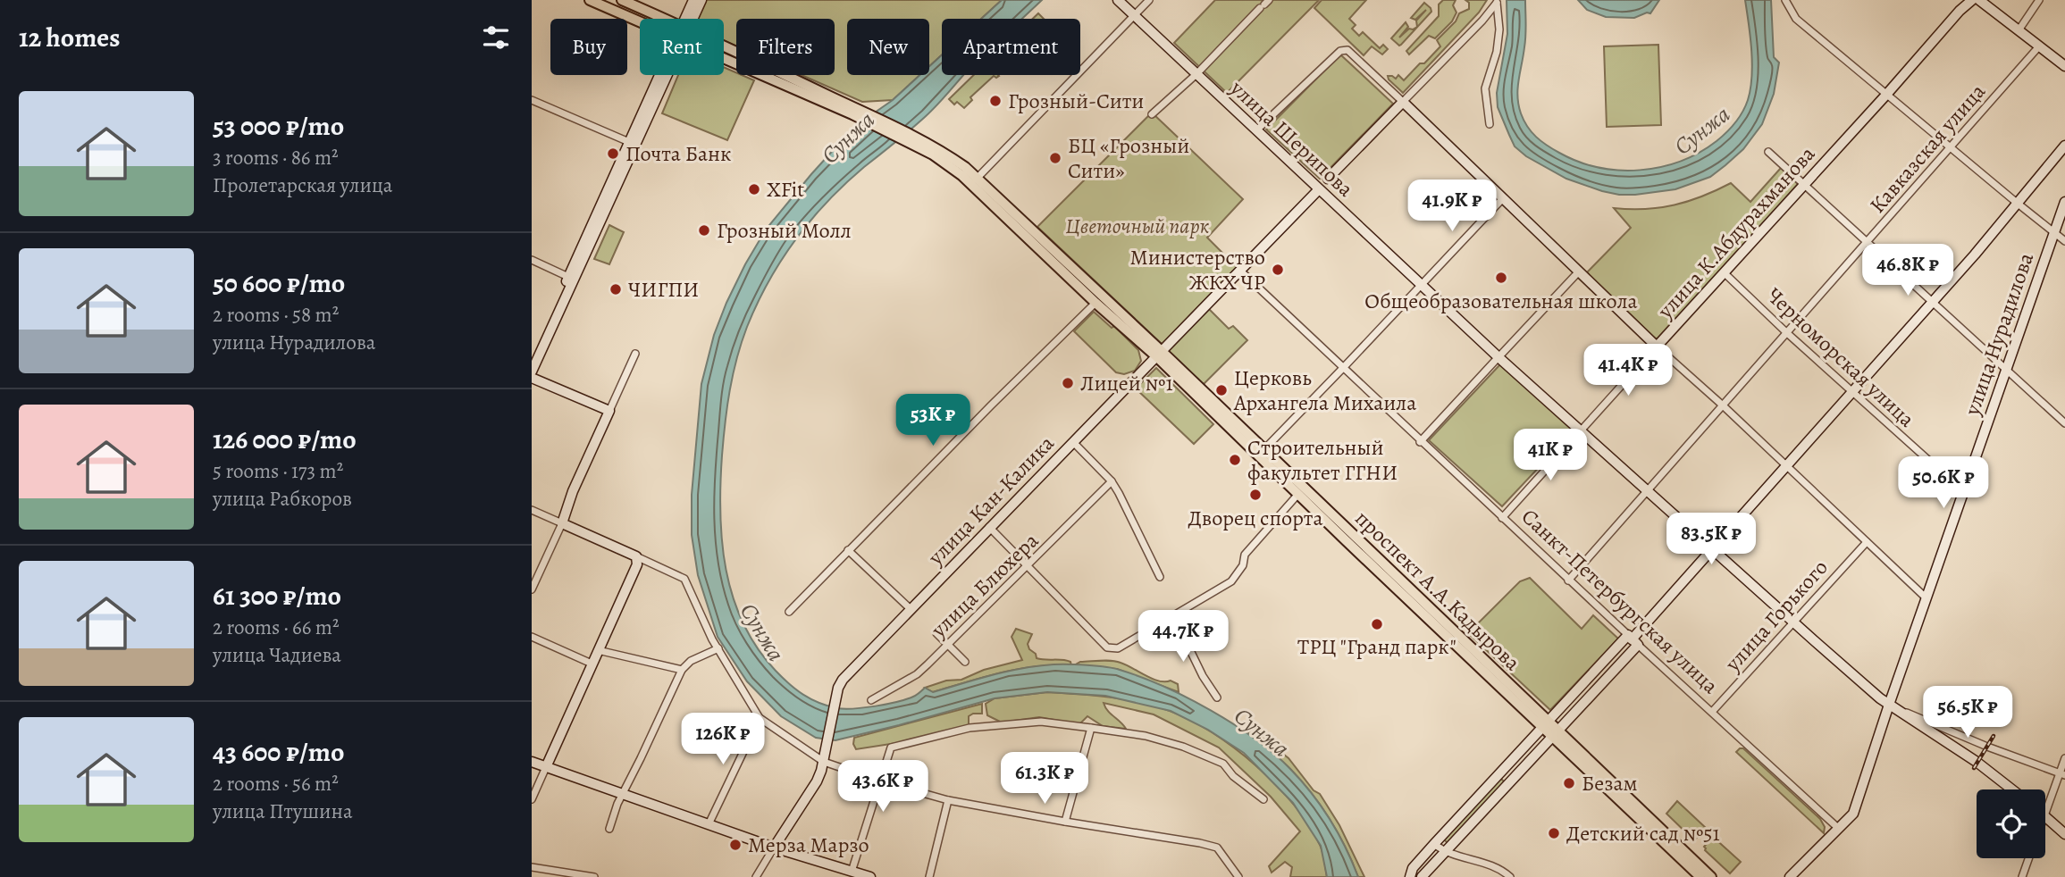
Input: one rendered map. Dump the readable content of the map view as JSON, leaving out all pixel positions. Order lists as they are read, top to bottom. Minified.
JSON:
{"streets":{"main road":["проспект А.А.Кадырова"],"street":["улица Шерипова","Кавказская улица","улица К.Абдурахманова","улица Нурадилова","Черноморская улица","улица Кан-Калика","улица Блюхера","Санкт-Петербургская улица","улица Горького"]},"crossings":[["улица Шерипова","Кавказская улица"],["улица Шерипова","улица К.Абдурахманова"],["улица Шерипова","улица Нурадилова"],["улица Шерипова","улица Кан-Калика"],["улица Шерипова","улица Горького"],["Кавказская улица","Черноморская улица"],["Кавказская улица","Санкт-Петербургская улица"],["улица К.Абдурахманова","Черноморская улица"],["улица К.Абдурахманова","Санкт-Петербургская улица"],["улица Нурадилова","Черноморская улица"],["улица Нурадилова","Санкт-Петербургская улица"],["улица Кан-Калика","проспект А.А.Кадырова"],["улица Кан-Калика","Санкт-Петербургская улица"],["Санкт-Петербургская улица","улица Горького"]],"water":["Сунжа"],"parks":["Цветочный парк"],"places":["Грозный-Сити","Почта Банк","БЦ «Грозный Сити»","XFit","Грозный Молл","Министерство ЖКХ ЧР","Общеобразовательная школа","ЧИГПИ","Лицей №1","Церковь Архангела Михаила","Строительный факультет ГГНИ","Дворец спорта","ТРЦ \"Гранд парк\"","Безам","Детский сад №51","Мерза Марзо"],"page":{"heading":"12 homes","chip":["Buy","Rent","Filters","New","Apartment"],"list":[{"name":"53 000 ₽/mo","note":"3 rooms · 86 m² · Пролетарская улица"},{"name":"50 600 ₽/mo","note":"2 rooms · 58 m² · улица Нурадилова"},{"name":"126 000 ₽/mo","note":"5 rooms · 173 m² · улица Рабкоров"},{"name":"61 300 ₽/mo","note":"2 rooms · 66 m² · улица Чадиева"},{"name":"43 600 ₽/mo","note":"2 rooms · 56 m² · улица Птушина"}],"price":["41.9K ₽","46.8K ₽","41.4K ₽","53K ₽","41K ₽","50.6K ₽","83.5K ₽","44.7K ₽","56.5K ₽","126K ₽","61.3K ₽","43.6K ₽"]}}
